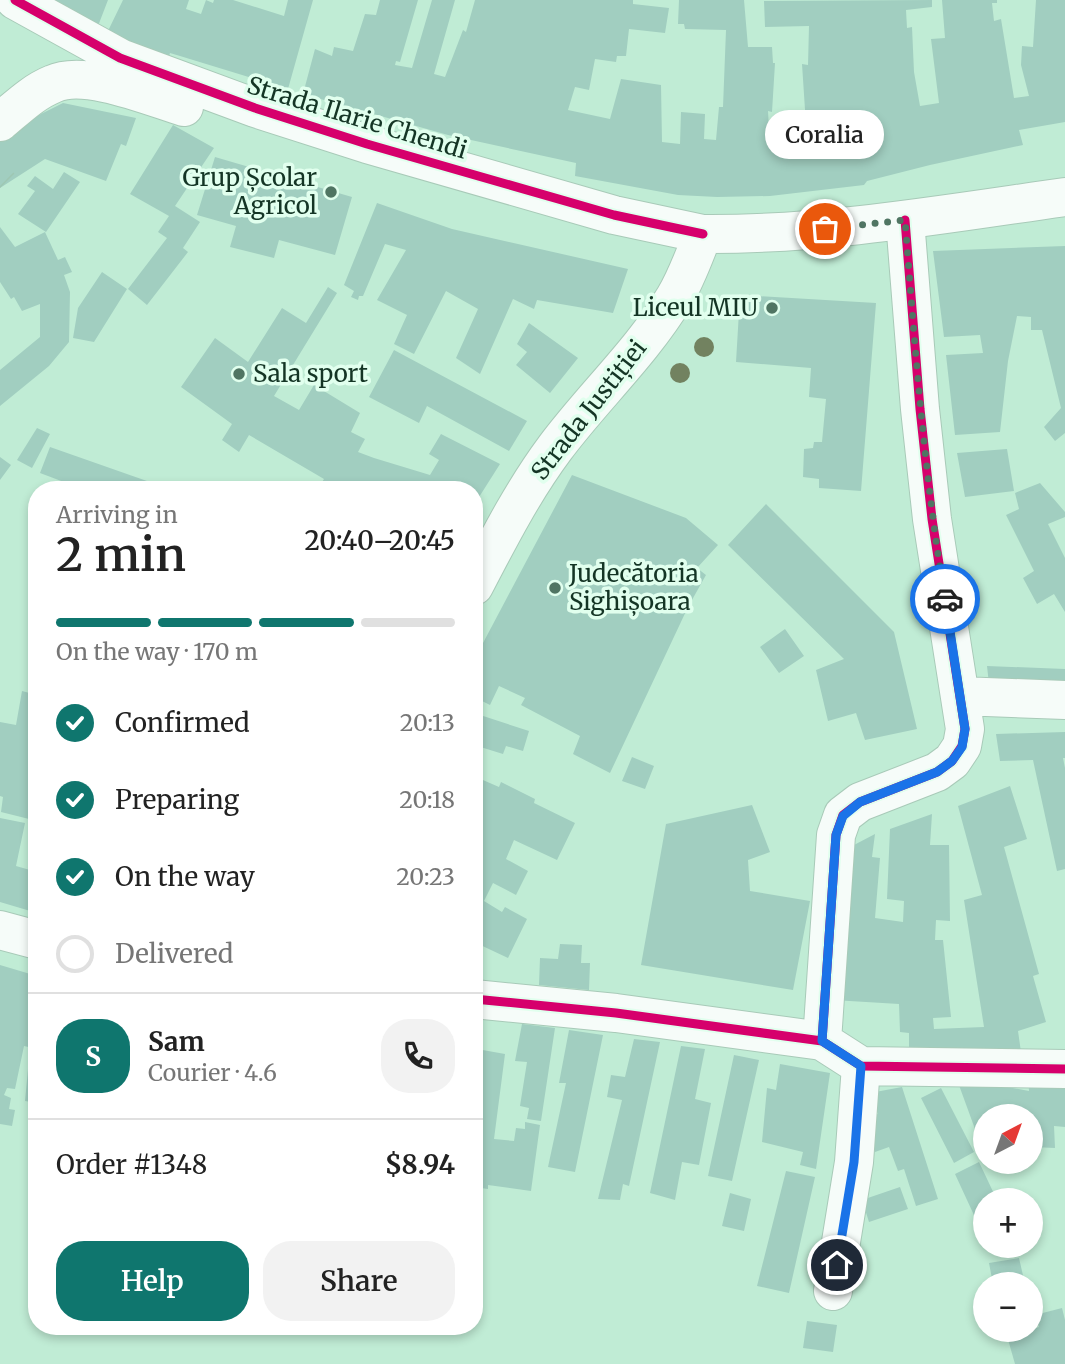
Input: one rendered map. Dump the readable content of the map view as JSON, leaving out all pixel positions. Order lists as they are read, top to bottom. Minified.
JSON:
{"streets":{"street":["Strada Ilarie Chendi","Strada Justiției"]},"crossings":[["Strada Ilarie Chendi","Strada Justiției"]],"places":["Grup Școlar Agricol","Coralia","Liceul MIU","Sala sport","Judecătoria Sighișoara"],"north":"top right","page":{"bubble":"Coralia","heading":["2 min","Arriving in","20:40–20:45"],"panel":["Sam","Courier · 4.6","Order #1348","$8.94"],"bar":"On the way · 170 m","list":[["Confirmed","20:13"],["Preparing","20:18"],["On the way","20:23"],"Delivered"],"round":"S","map_buttons":["+","−"],"buttons":["Help","Share"]}}
